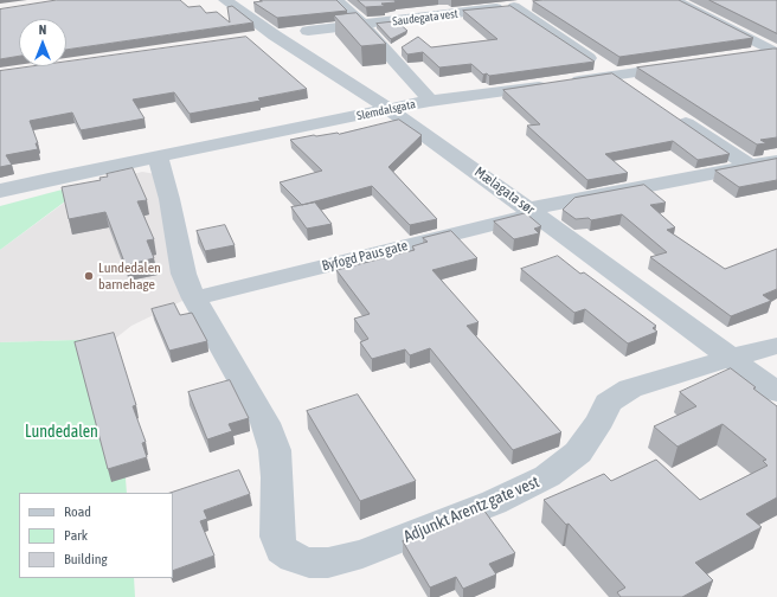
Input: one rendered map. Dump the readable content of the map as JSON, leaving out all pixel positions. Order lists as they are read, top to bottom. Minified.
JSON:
{"streets":{"street":["Saudegata vest","Slemdalsgata","Mælagata sør","Byfogd Paus gate","Adjunkt Arentz gate vest"]},"crossings":[["Slemdalsgata","Mælagata sør"],["Mælagata sør","Byfogd Paus gate"],["Mælagata sør","Adjunkt Arentz gate vest"],["Byfogd Paus gate","Adjunkt Arentz gate vest"]],"parks":["Lundedalen"],"places":["Lundedalen barnehage"],"legend":["Road","Park","Building"],"north":"top"}
